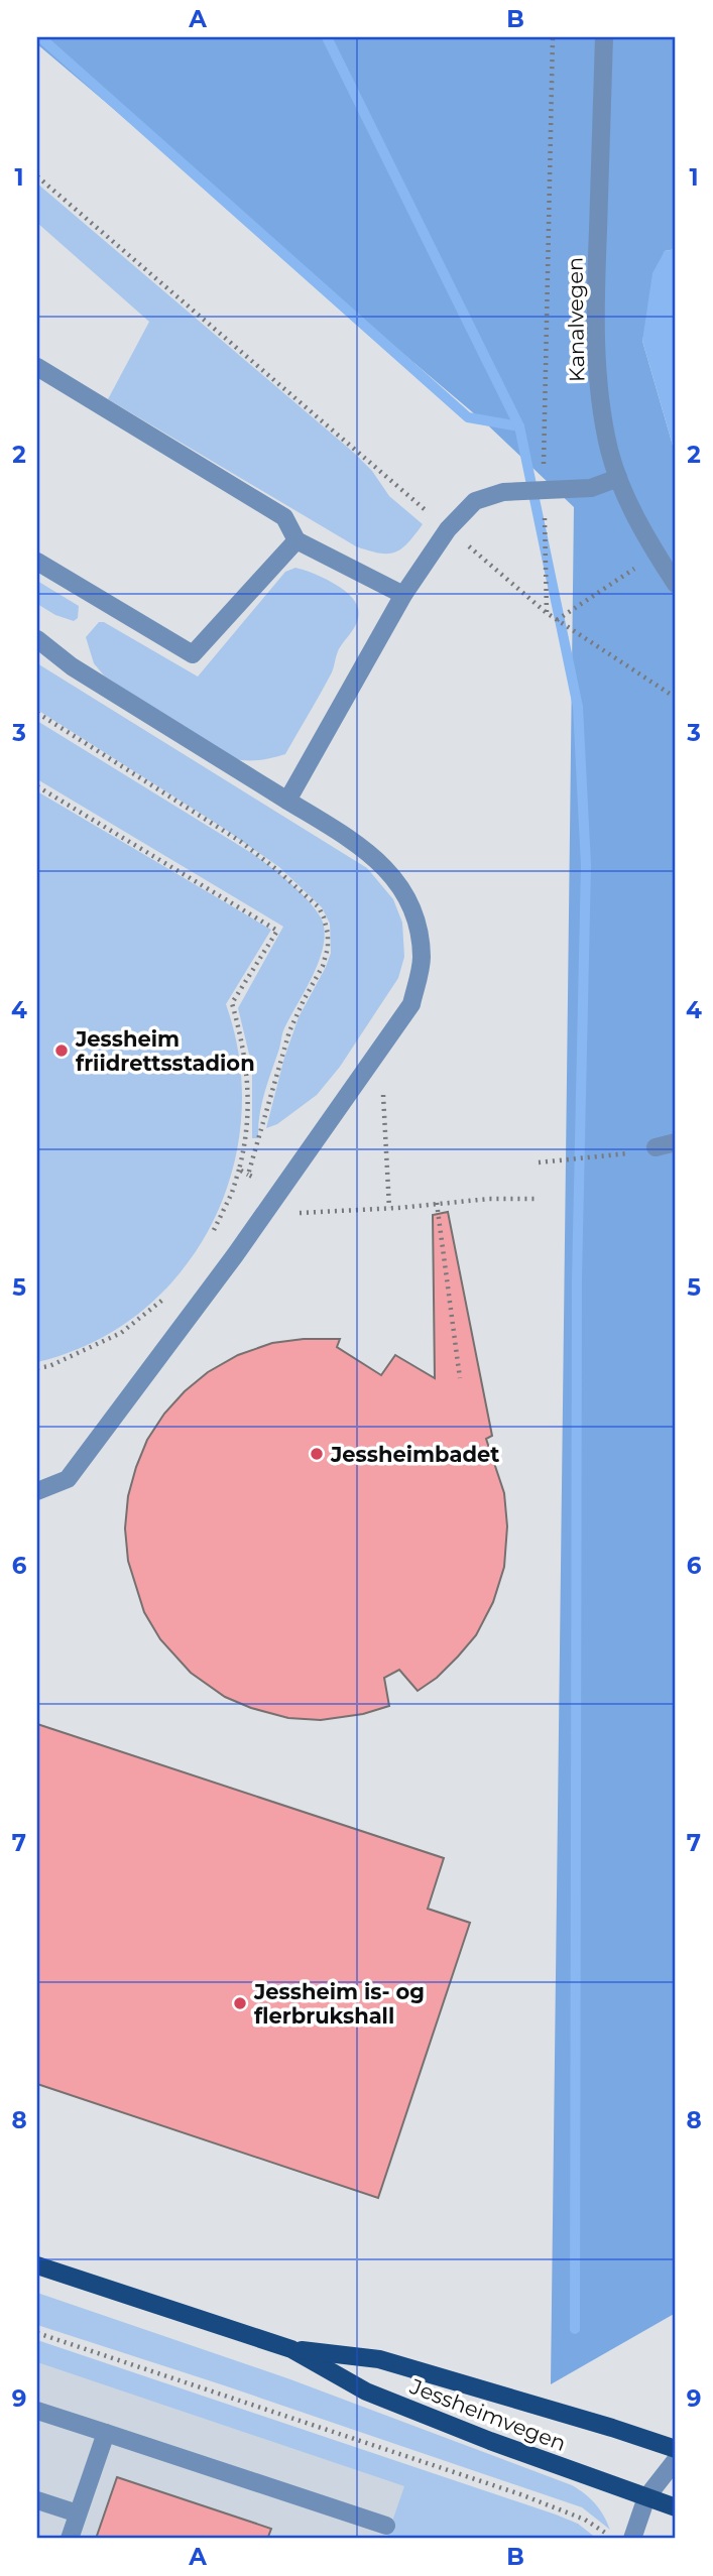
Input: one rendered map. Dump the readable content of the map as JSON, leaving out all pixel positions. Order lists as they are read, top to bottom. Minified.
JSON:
{"streets":{"main road":["Jessheimvegen"],"street":["Kanalvegen"]},"places":["Jessheim friidrettsstadion","Jessheimbadet","Jessheim is- og flerbrukshall"],"grid":{"columns":["A","B"],"rows":["1","2","3","4","5","6","7","8","9"]}}
